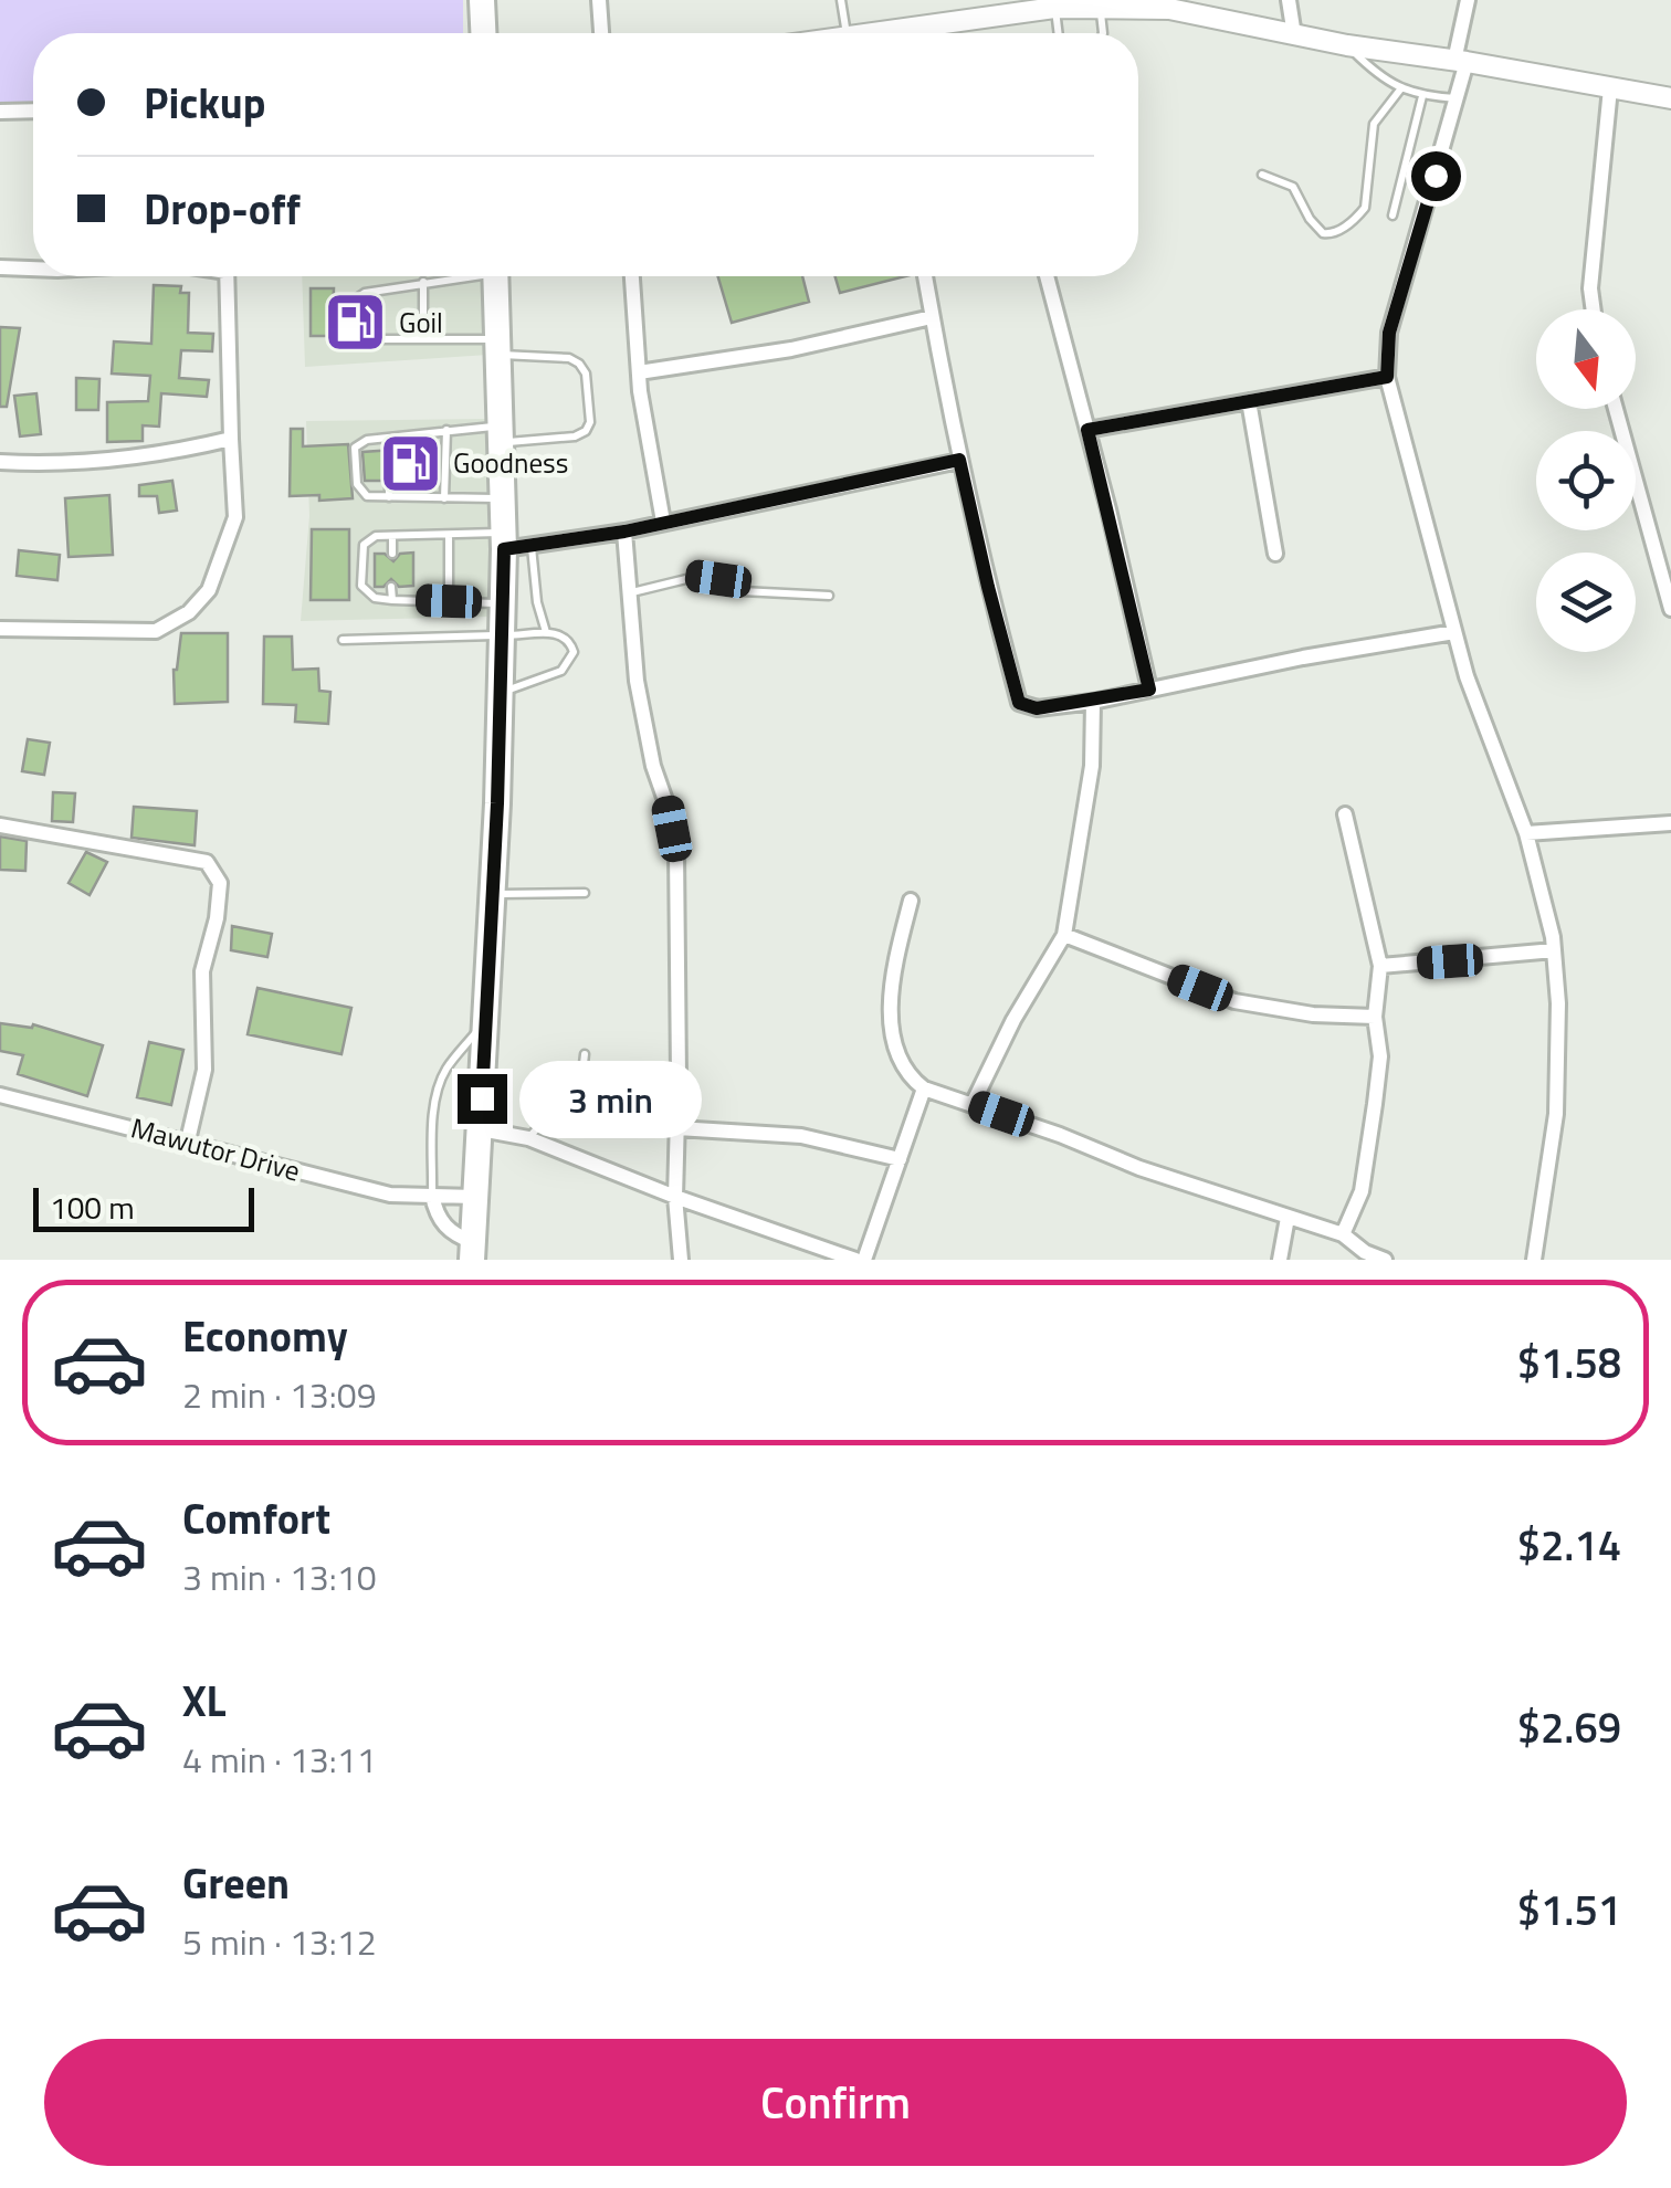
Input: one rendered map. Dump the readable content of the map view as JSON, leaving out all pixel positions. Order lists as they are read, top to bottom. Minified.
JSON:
{"streets":{"street":["Mawutor Drive"]},"places":{"fuel station":["Goil","Goodness"]},"scale_bar":"100 m","north":"bottom","page":{"banner":["Pickup","Drop-off"],"bubble":"3 min","scale":"100 m","list":[{"name":"Economy","note":"2 min · 13:09","value":"$1.58"},{"name":"Comfort","note":"3 min · 13:10","value":"$2.14"},{"name":"XL","note":"4 min · 13:11","value":"$2.69"},{"name":"Green","note":"5 min · 13:12","value":"$1.51"}],"buttons":"Confirm"}}
